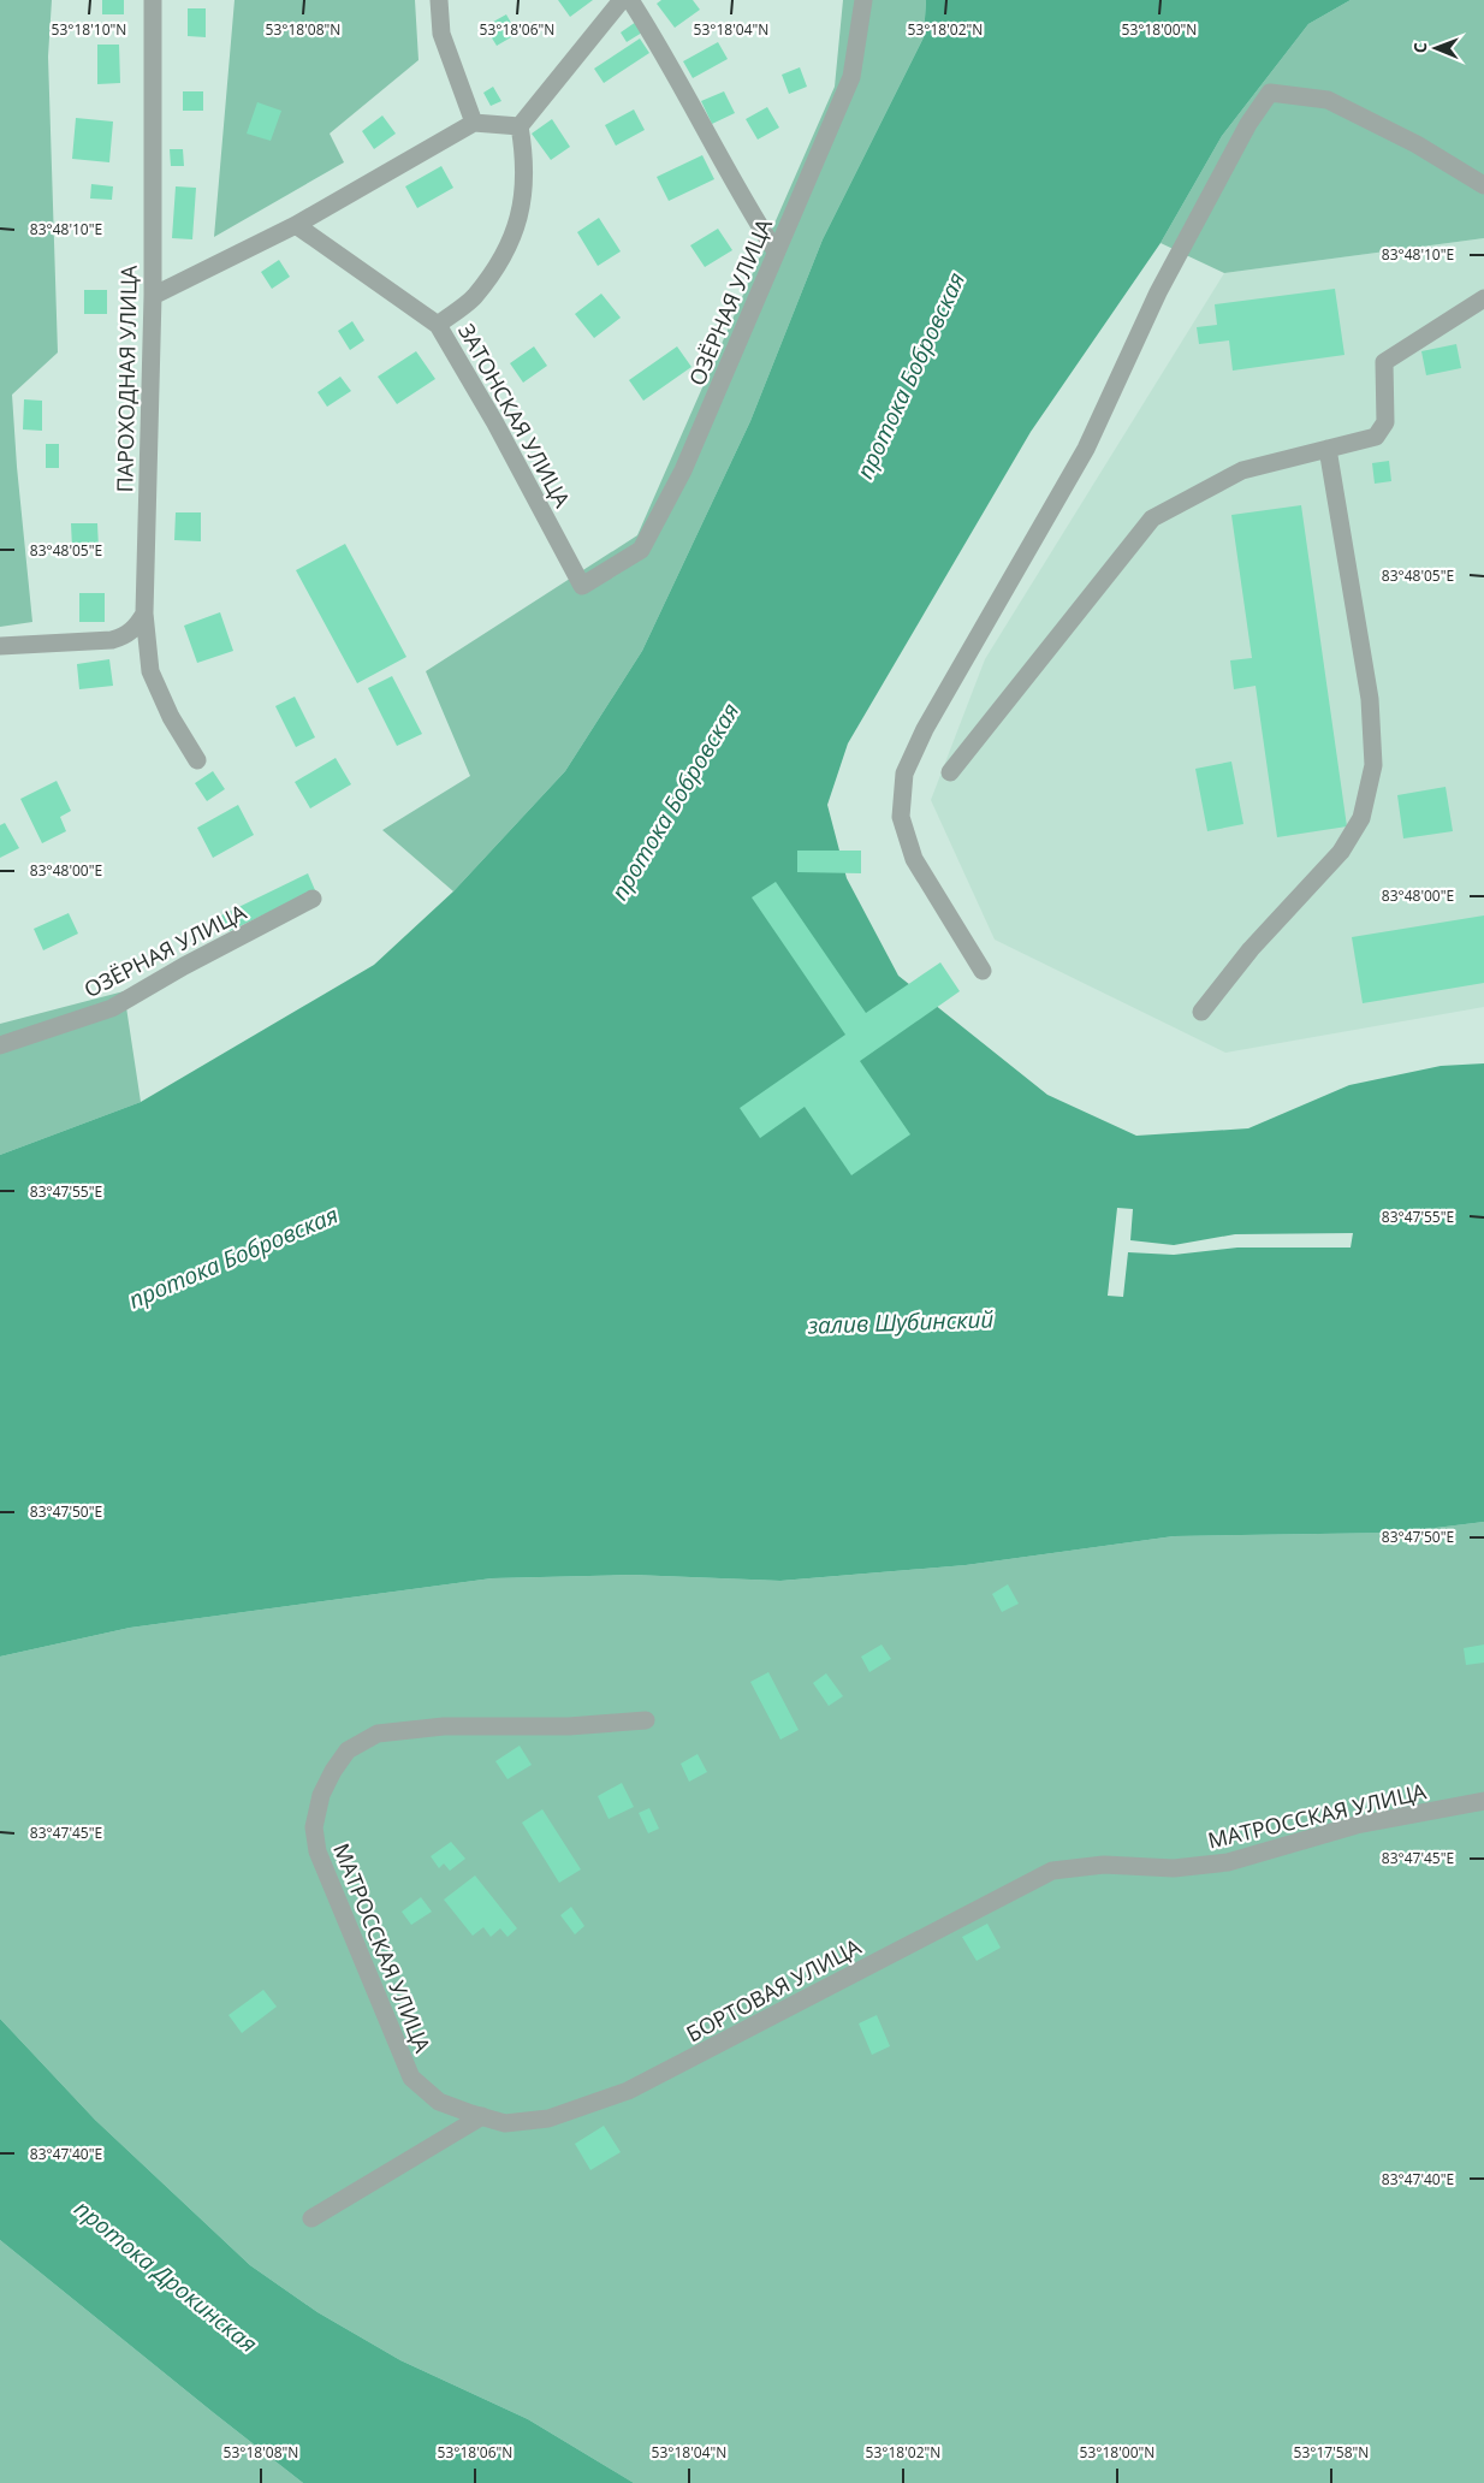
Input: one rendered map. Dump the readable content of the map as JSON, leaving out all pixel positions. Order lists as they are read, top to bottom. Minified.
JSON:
{"streets":{"street":["ОЗЁРНАЯ УЛИЦА","ПАРОХОДНАЯ УЛИЦА","ЗАТОНСКАЯ УЛИЦА","МАТРОССКАЯ УЛИЦА","БОРТОВАЯ УЛИЦА"]},"crossings":[["ОЗЁРНАЯ УЛИЦА","ЗАТОНСКАЯ УЛИЦА"],["МАТРОССКАЯ УЛИЦА","БОРТОВАЯ УЛИЦА"]],"water":["протока Бобровская","залив Шубинский","протока Дрокинская"],"north":"left","coordinates":["53°18'10\"N","53°18'08\"N","53°18'06\"N","53°18'04\"N","53°18'02\"N","53°18'00\"N","83°48'10\"E","83°48'05\"E","83°48'00\"E","83°47'55\"E","83°47'50\"E","83°47'45\"E","83°47'40\"E","53°17'58\"N"]}
